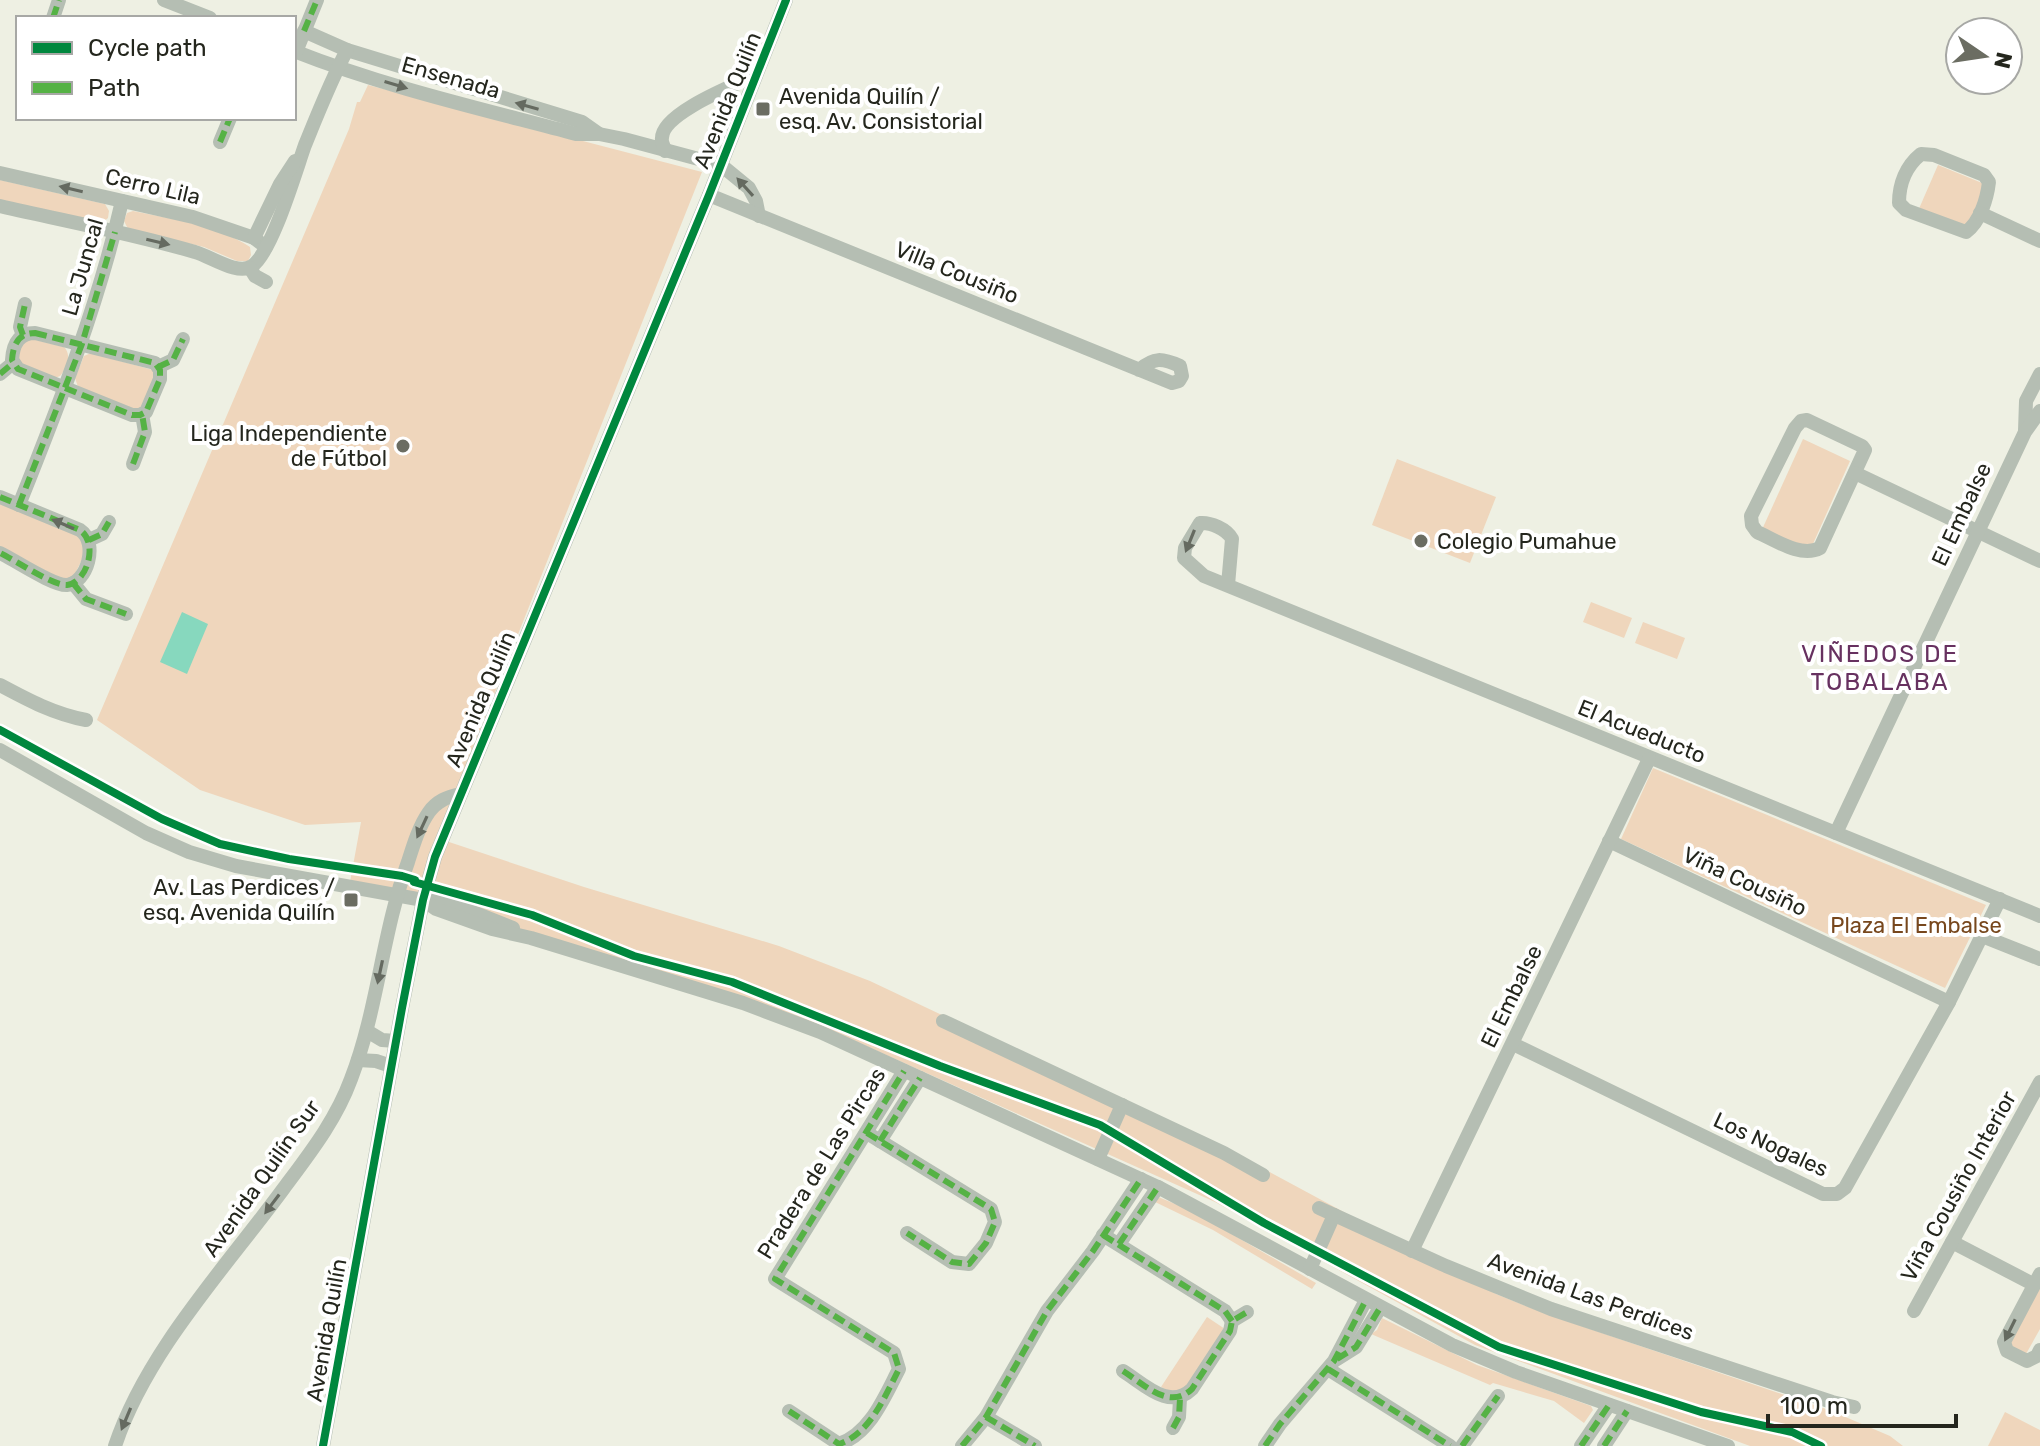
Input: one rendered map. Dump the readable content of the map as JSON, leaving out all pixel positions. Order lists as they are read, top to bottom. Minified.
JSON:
{"streets":{"street":["Ensenada","Avenida Quilín","Cerro Lila","La Juncal","Villa Cousiño","El Embalse","El Acueducto","Viña Cousiño","Los Nogales","Pradera de Las Pircas","Avenida Quilín Sur","Viña Cousiño Interior","Avenida Las Perdices"]},"crossings":[["Ensenada","Avenida Quilín"],["Avenida Quilín","Villa Cousiño"],["Avenida Quilín","Avenida Quilín Sur"],["Cerro Lila","La Juncal"],["El Embalse","El Acueducto"],["El Embalse","Viña Cousiño"],["El Embalse","Los Nogales"],["El Embalse","Avenida Las Perdices"],["El Acueducto","Los Nogales"],["Viña Cousiño","Los Nogales"]],"one_way":["Avenida Quilín Sur"],"districts":["VIÑEDOS DE TOBALABA"],"parks":["Plaza El Embalse"],"places":{"transit":["Avenida Quilín / esq. Av. Consistorial","Av. Las Perdices / esq. Avenida Quilín"],"other":["Liga Independiente de Fútbol","Colegio Pumahue"]},"legend":["Cycle path","Path"],"scale_bar":"100 m","north":"right"}
